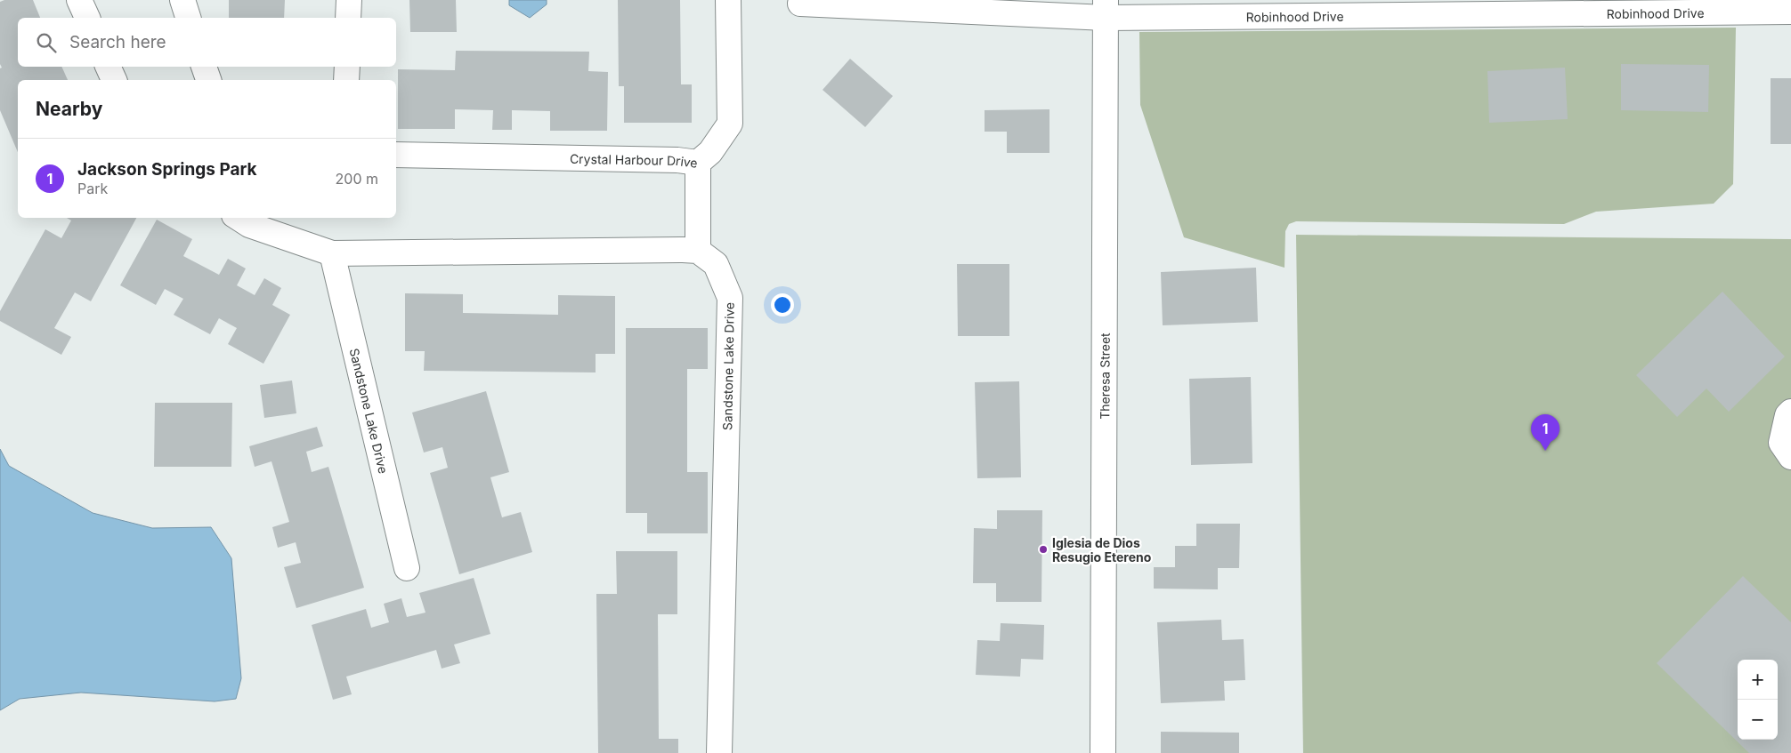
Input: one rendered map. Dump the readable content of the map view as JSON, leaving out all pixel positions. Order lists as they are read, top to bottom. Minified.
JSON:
{"streets":{"street":["Robinhood Drive","Crystal Harbour Drive","Sandstone Lake Drive","Theresa Street"]},"crossings":[["Robinhood Drive","Theresa Street"]],"places":["Iglesia de Dios Resugio Etereno"],"page":{"search":"Search here","heading":"Nearby","list":[{"mark":"1","name":"Jackson Springs Park","note":"Park","value":"200 m"}],"pins":"1","map_buttons":["+","−"]}}
